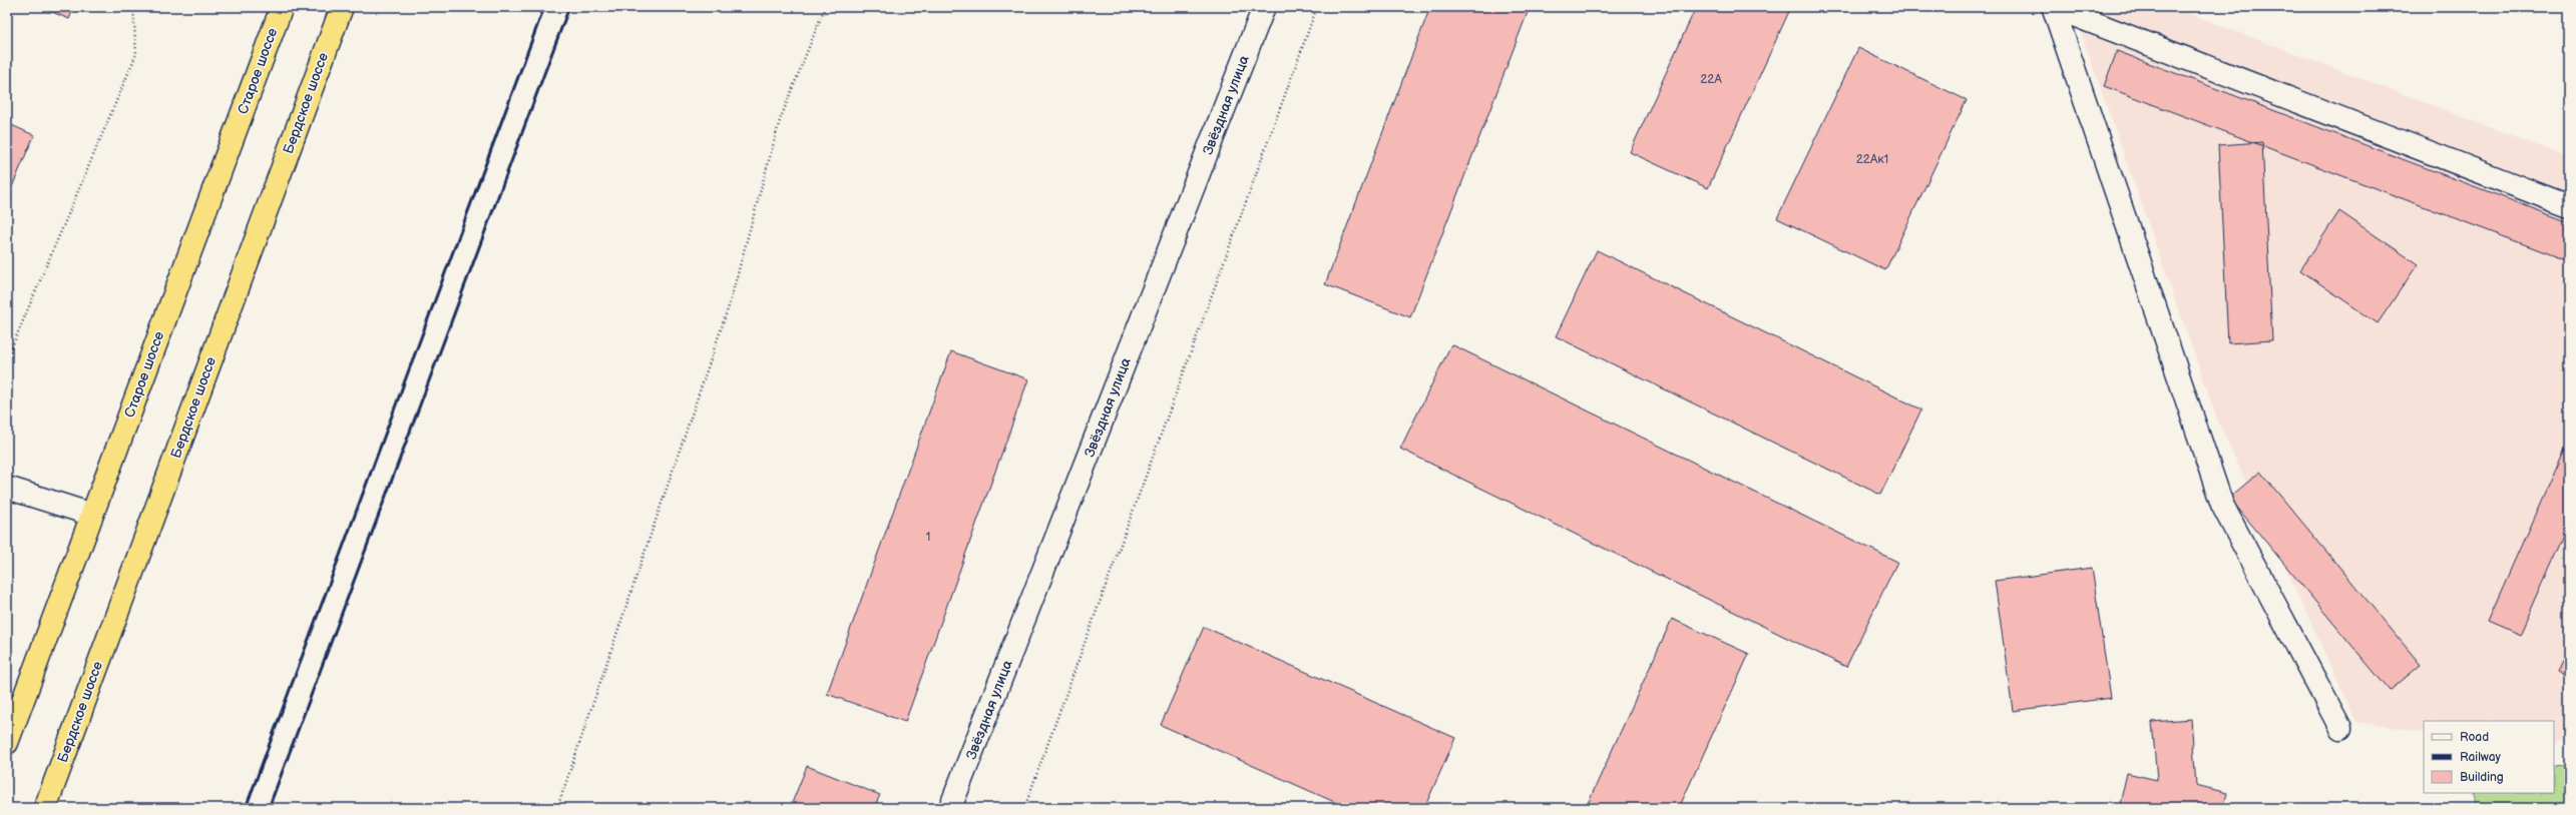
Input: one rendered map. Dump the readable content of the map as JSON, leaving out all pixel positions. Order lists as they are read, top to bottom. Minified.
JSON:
{"streets":{"highway":["Старое шоссе","Бердское шоссе"],"street":["Звёздная улица"]},"house_numbers":["22А","22Ак1","1"],"legend":["Road","Railway","Building"]}
